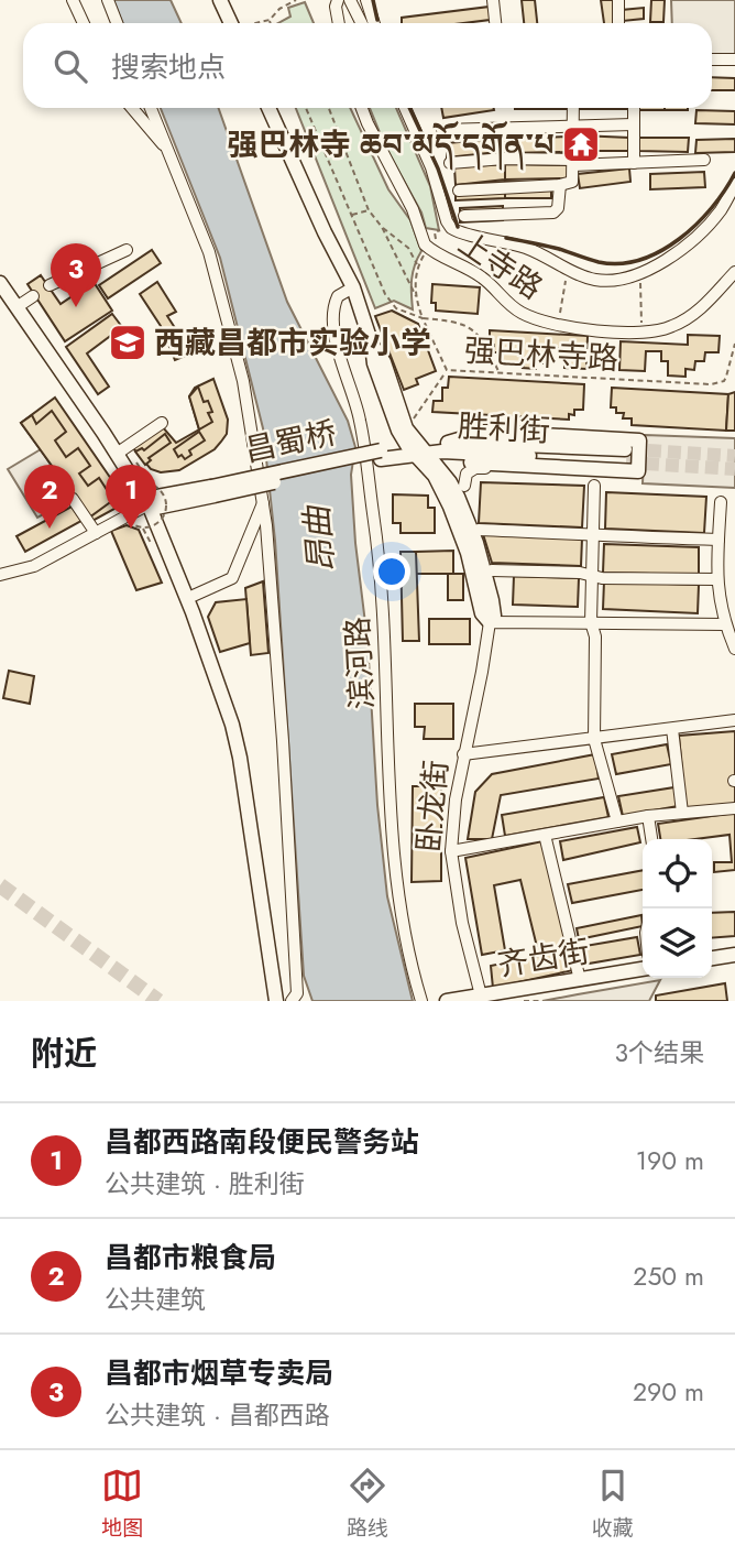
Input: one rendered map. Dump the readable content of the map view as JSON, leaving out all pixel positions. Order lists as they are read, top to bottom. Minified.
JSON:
{"streets":{"main road":["胜利街","昌蜀桥","卧龙街","齐齿街"],"street":["上寺路","滨河路"],"path":["强巴林寺路"]},"crossings":[["胜利街","昌蜀桥"],["胜利街","卧龙街"],["卧龙街","齐齿街"]],"water":["昂曲"],"places":{"temple":["强巴林寺 ཆབ་མདོ་དགོན་པ"],"school or university":["西藏昌都市实验小学"]},"page":{"search":"搜索地点","pins":["3","1","2"],"heading":["附近","3个结果"],"list":[{"mark":"1","name":"昌都西路南段便民警务站","note":"公共建筑 · 胜利街","value":"190 m"},{"mark":"2","name":"昌都市粮食局","note":"公共建筑","value":"250 m"},{"mark":"3","name":"昌都市烟草专卖局","note":"公共建筑 · 昌都西路","value":"290 m"}],"nav":["地图","路线","收藏"]}}
